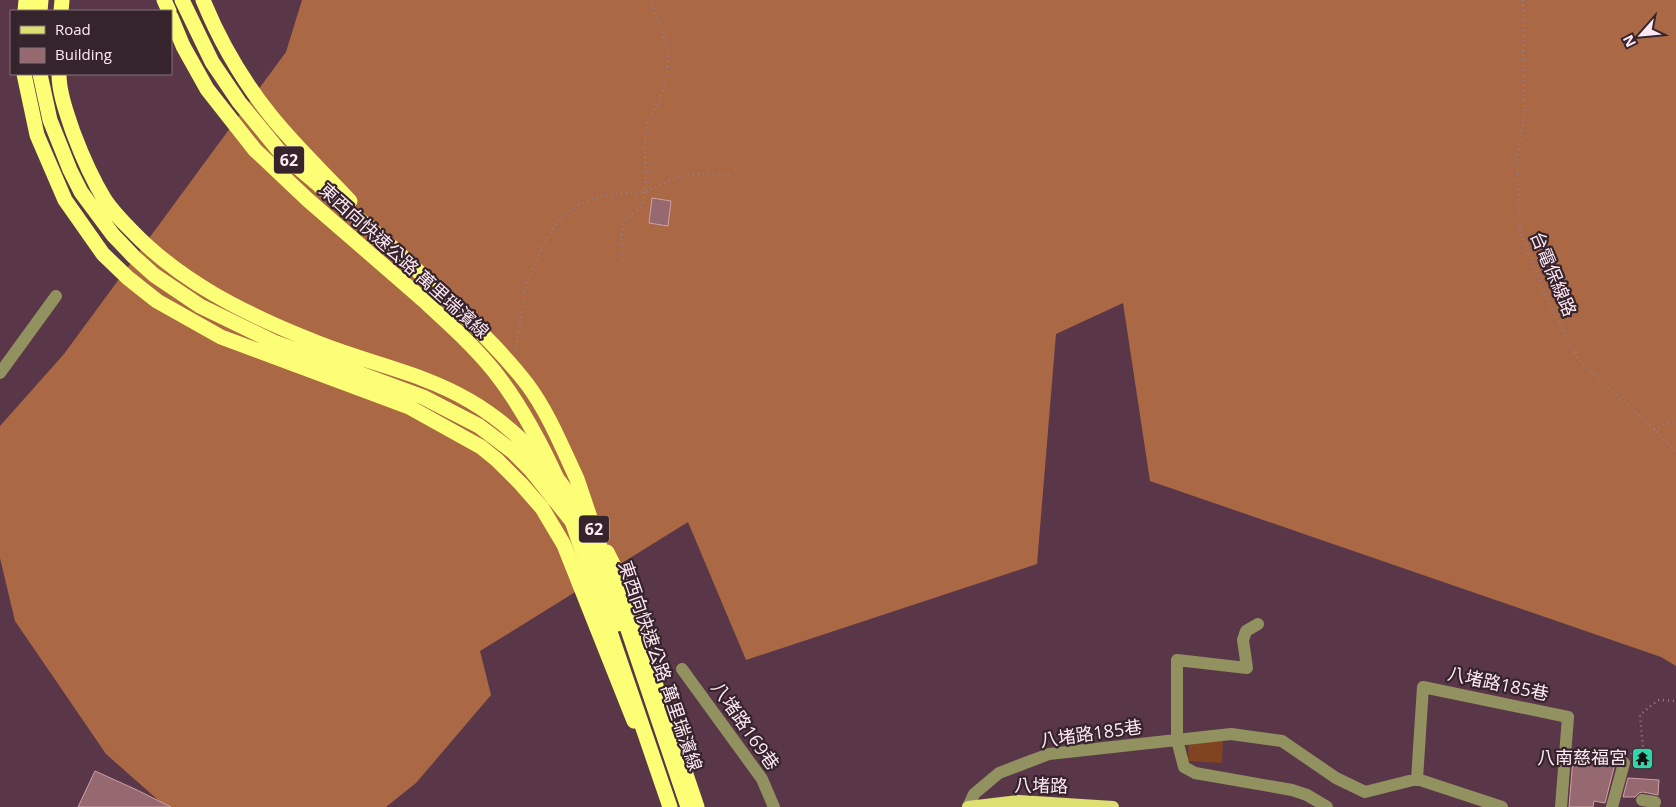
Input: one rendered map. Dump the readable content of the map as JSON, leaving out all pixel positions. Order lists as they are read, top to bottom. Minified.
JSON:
{"streets":{"highway":["62","東西向快速公路 萬里瑞濱線"],"main road":["八堵路"],"street":["八堵路185巷","八堵路169巷"],"path":["台電保線路"]},"crossings":[["八堵路185巷","八堵路"]],"places":{"temple":["八南慈福宮"]},"legend":["Road","Building"],"north":"bottom left"}
